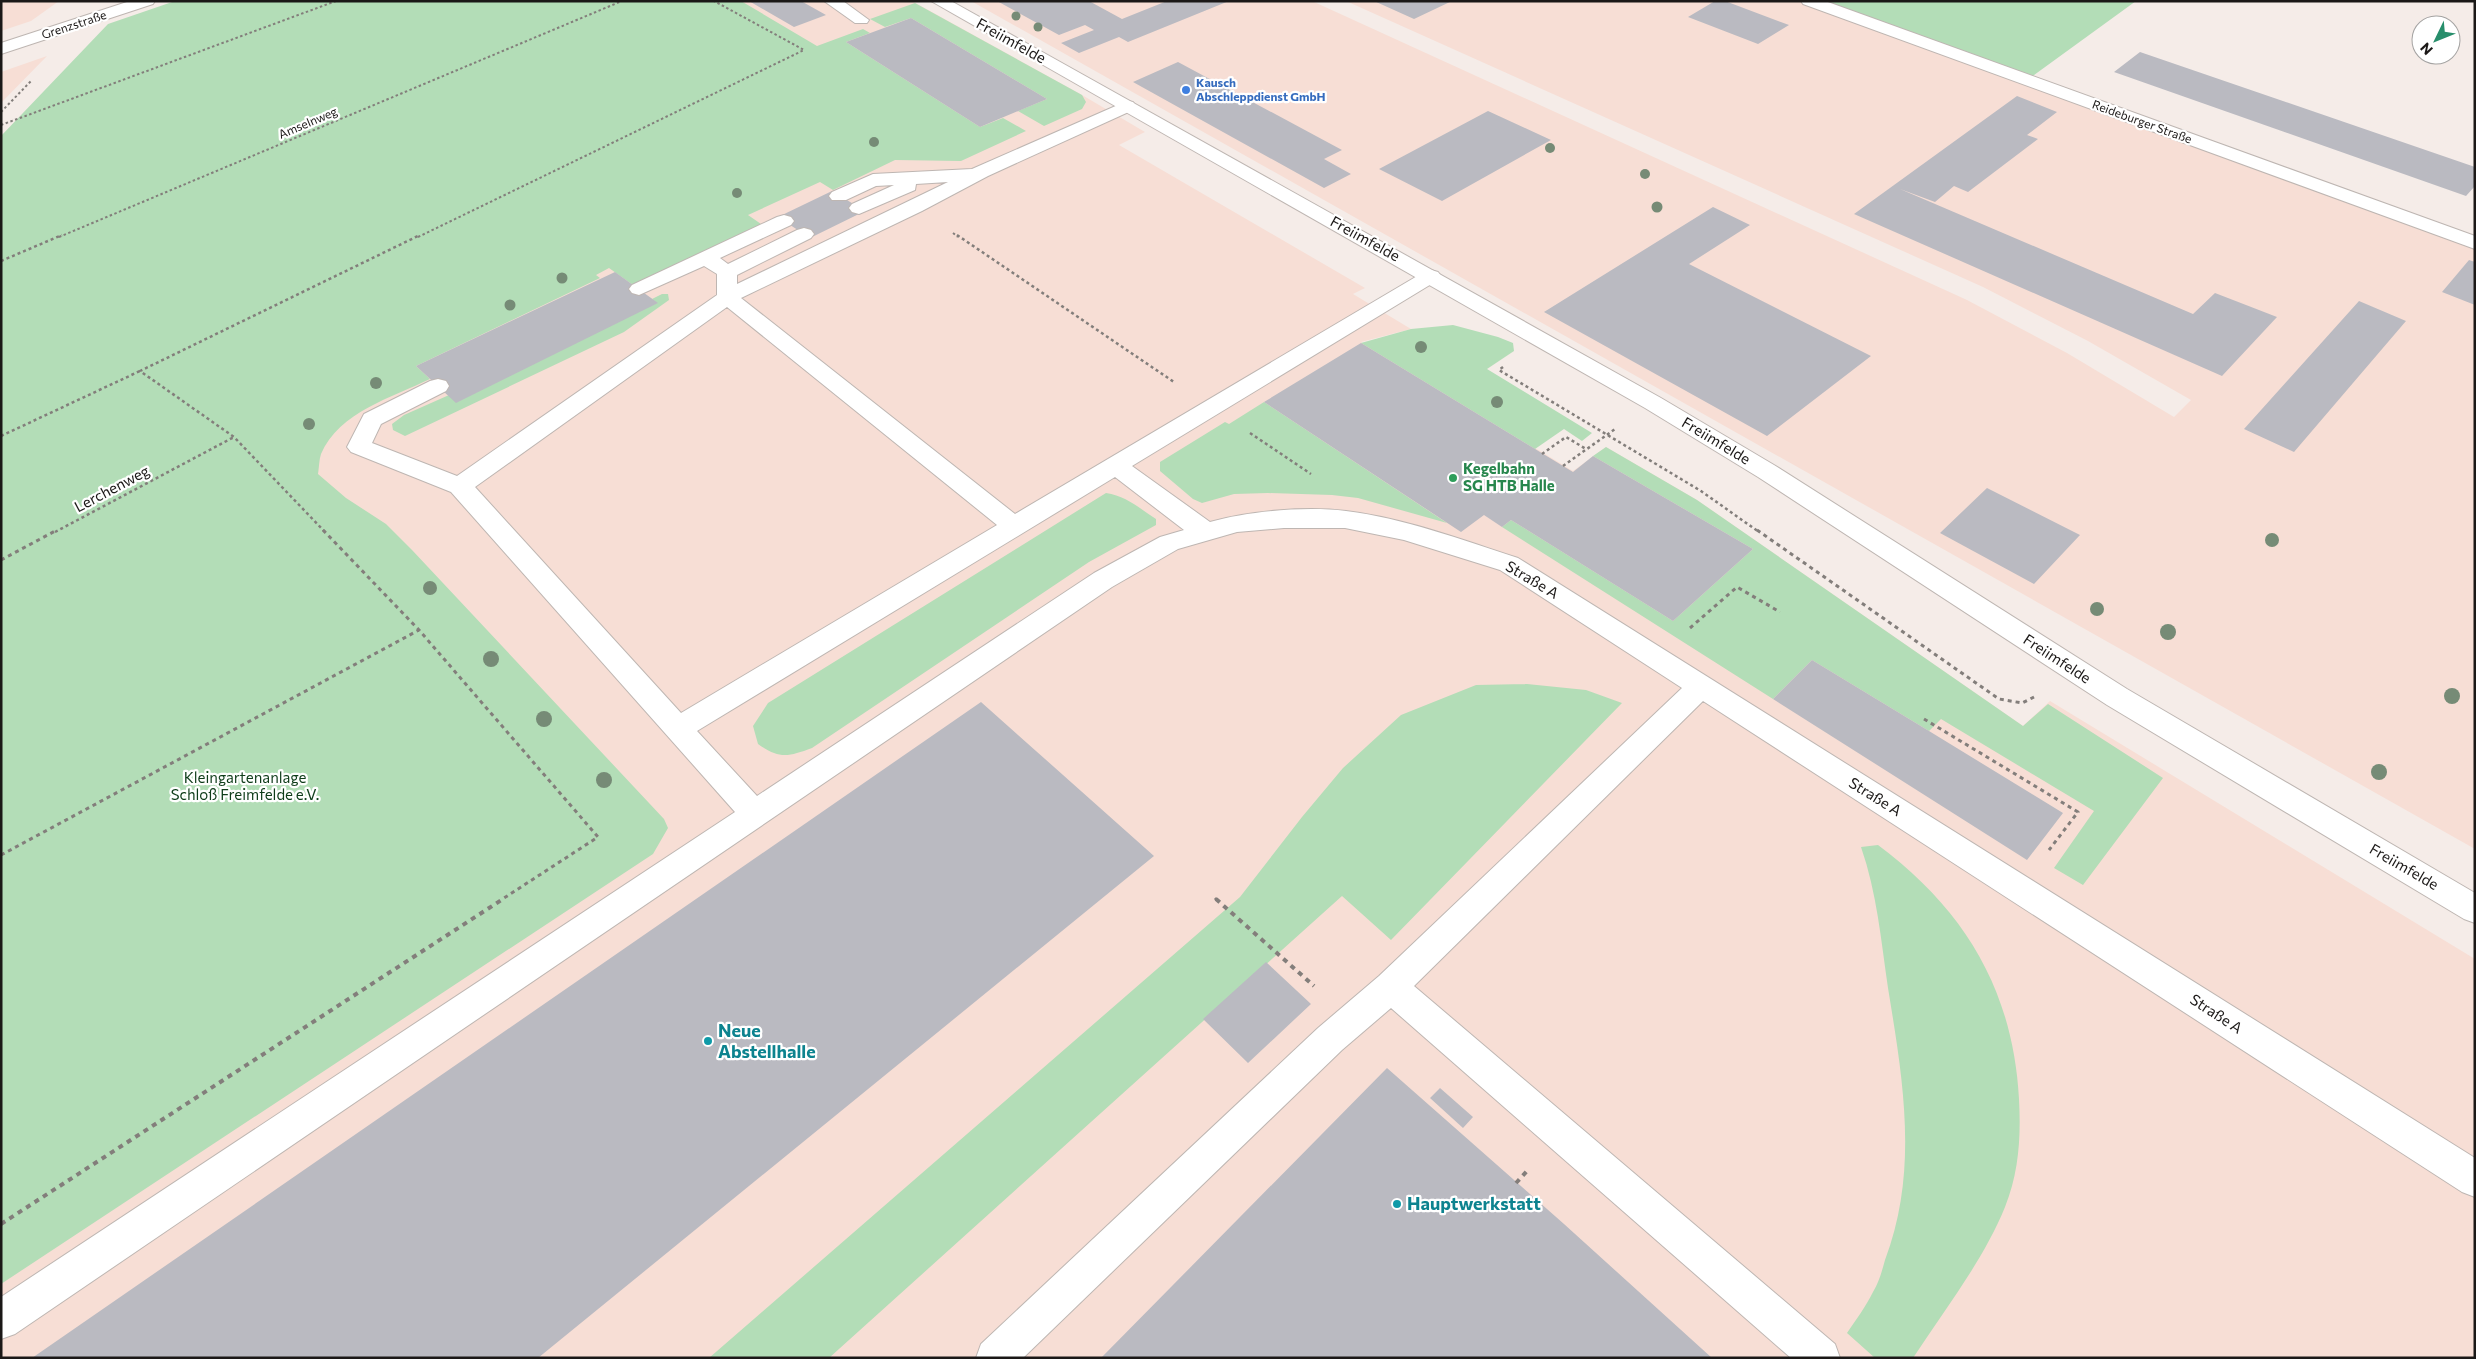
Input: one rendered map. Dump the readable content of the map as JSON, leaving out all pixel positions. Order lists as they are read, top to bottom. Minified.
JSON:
{"streets":{"street":["Grenzstraße","Freiimfelde","Reideburger Straße","Straße A"],"path":["Amselnweg","Lerchenweg"]},"parks":["Kleingartenanlage Schloß Freimfelde e.V."],"places":["Kausch Abschleppdienst GmbH","Kegelbahn SG HTB Halle","Neue Abstellhalle","Hauptwerkstatt"],"north":"bottom left"}
